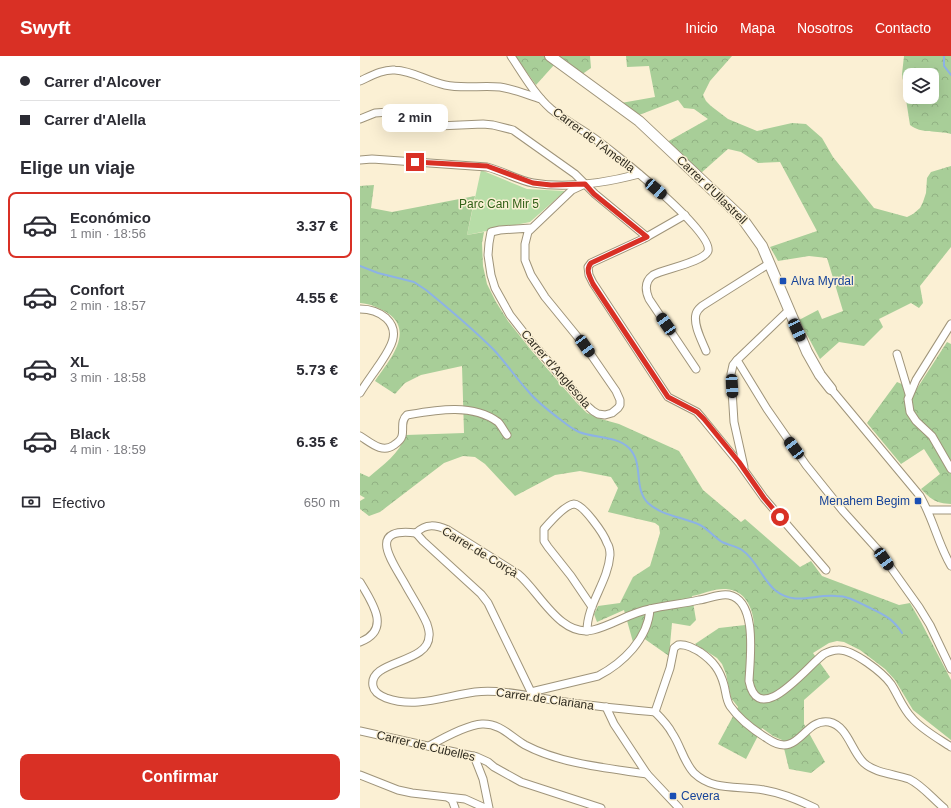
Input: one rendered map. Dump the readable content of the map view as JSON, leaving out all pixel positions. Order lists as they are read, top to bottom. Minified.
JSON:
{"streets":{"street":["Carrer de l'Ametlla","Carrer d'Ullastrell","Carrer d'Anglesola","Carrer de Corçà","Carrer de Clariana","Carrer de Cubelles"]},"crossings":[["Carrer de Corçà","Carrer de Clariana"]],"parks":["Parc Can Mir 5"],"places":{"transit":["Alva Myrdal","Menahem Begim","Cevera"]},"page":{"header":"Swyft","nav":["Inicio","Mapa","Nosotros","Contacto"],"banner":["Carrer d'Alcover","Carrer d'Alella"],"bubble":"2 min","heading":"Elige un viaje","list":[{"name":"Económico","note":"1 min · 18:56","value":"3.37 €"},{"name":"Confort","note":"2 min · 18:57","value":"4.55 €"},{"name":"XL","note":"3 min · 18:58","value":"5.73 €"},{"name":"Black","note":"4 min · 18:59","value":"6.35 €"}],"pay":["Efectivo","650 m"],"buttons":"Confirmar"}}
